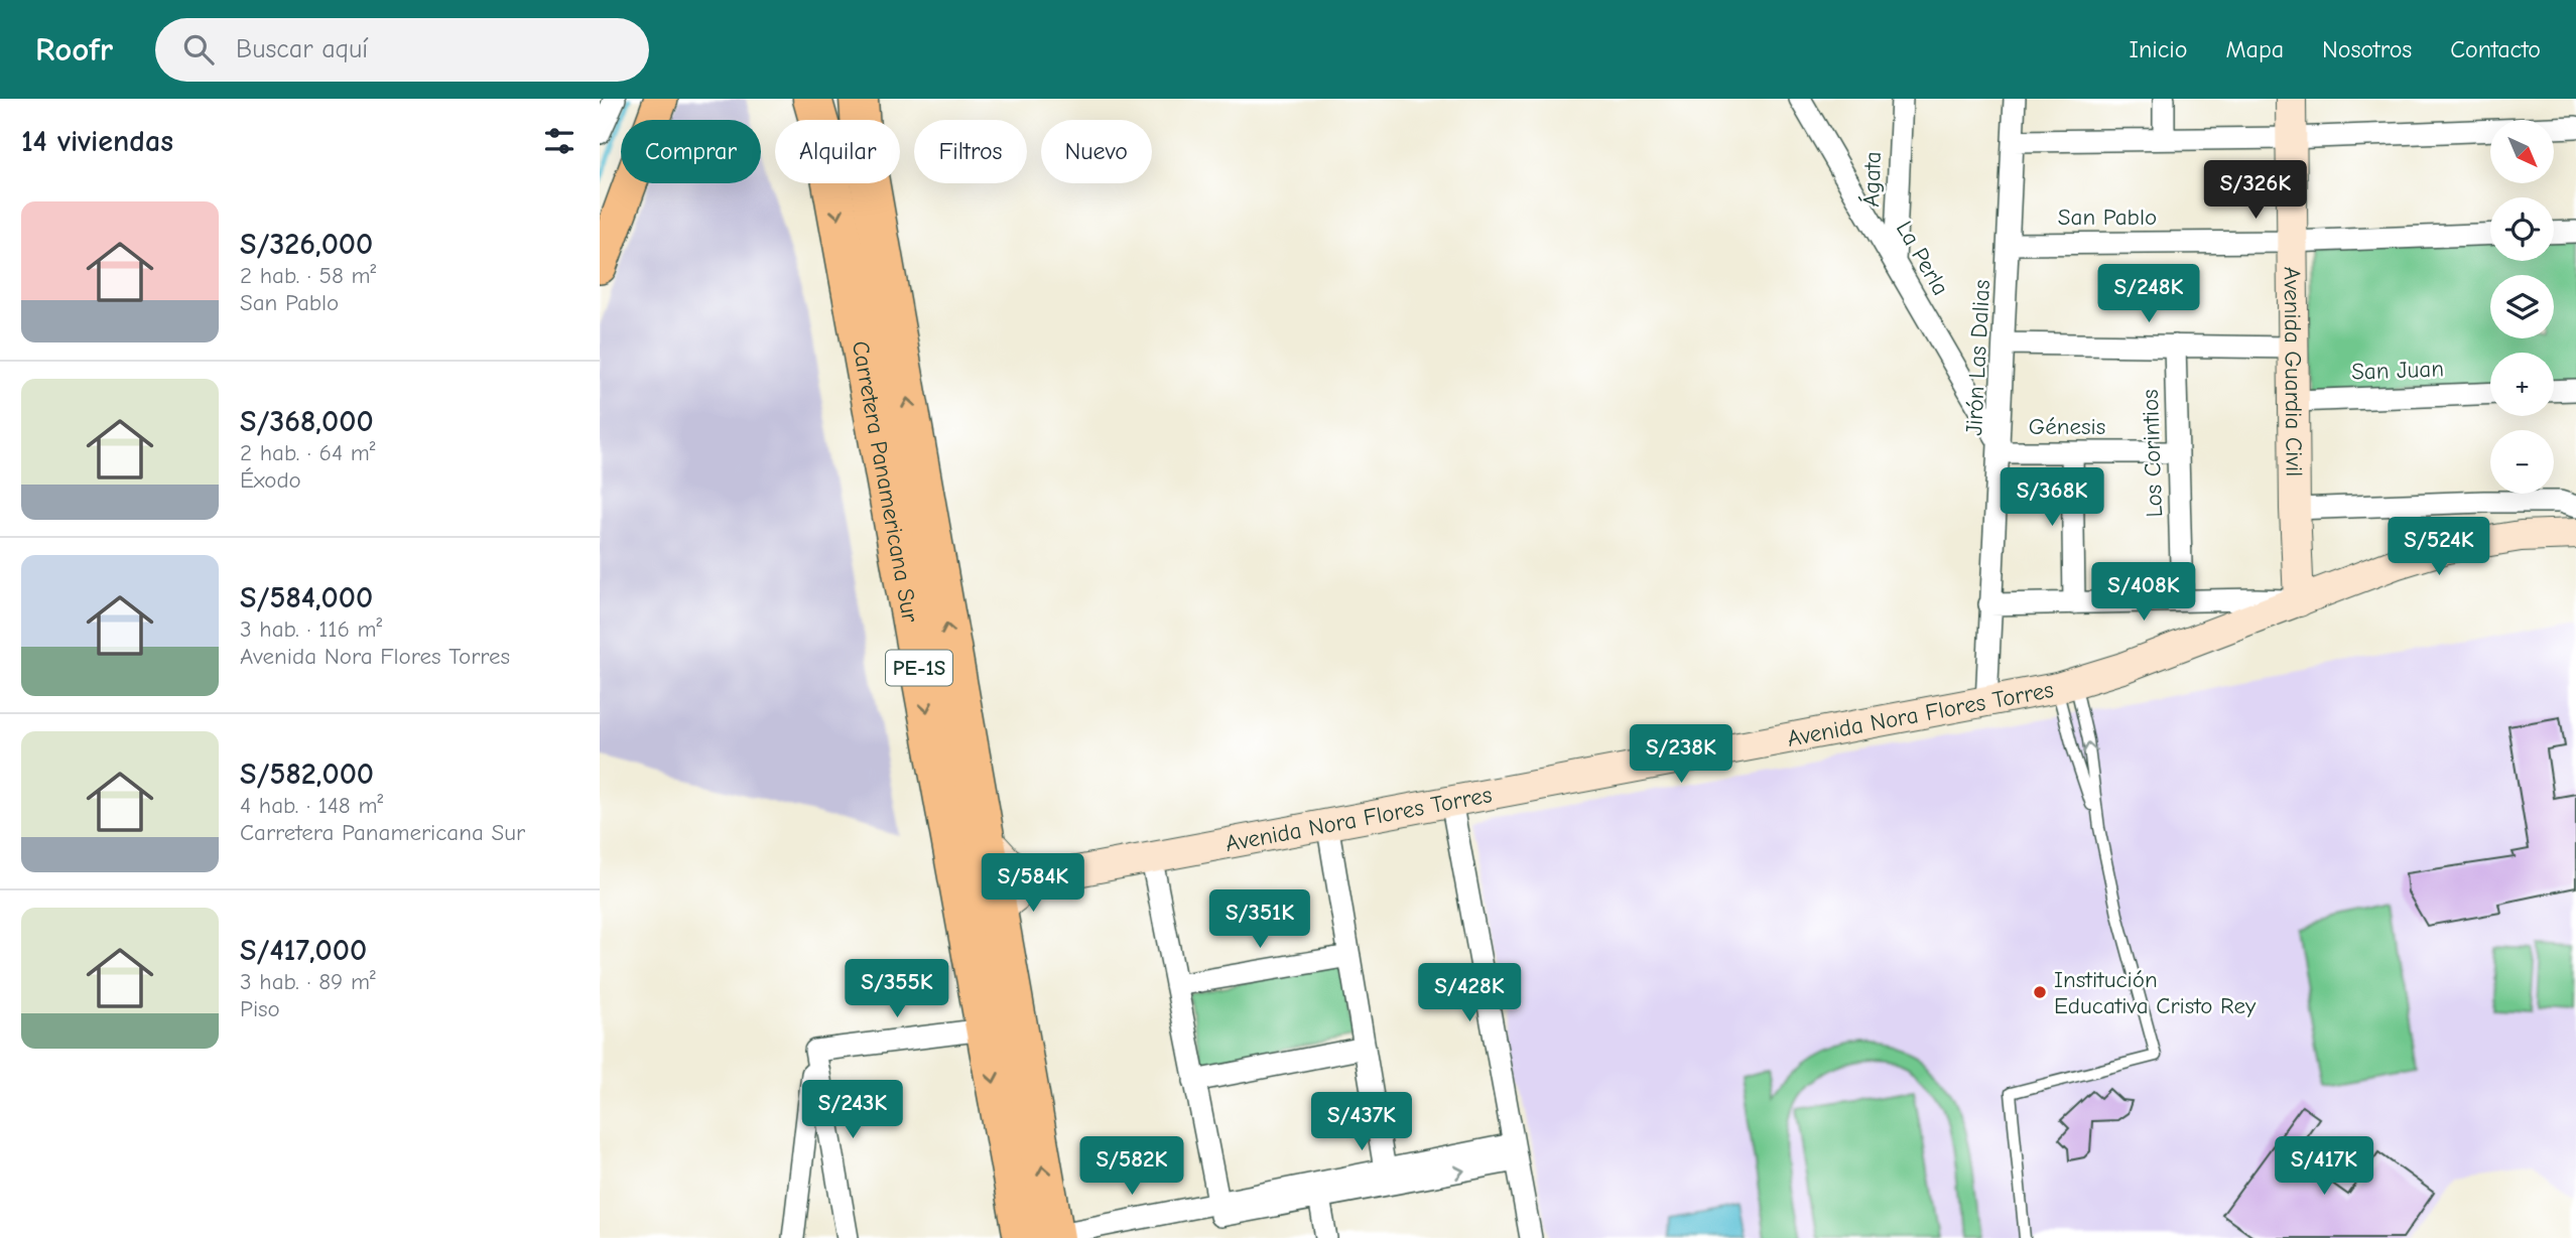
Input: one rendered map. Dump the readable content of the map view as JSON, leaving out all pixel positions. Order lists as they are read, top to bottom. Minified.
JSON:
{"streets":{"highway":["Carretera Panamericana Sur","PE-1S"],"street":["Ágata","San Pablo","La Perla","Jirón Las Dalias","San Juan","Avenida Guardia Civil","Génesis","Los Corintios","Avenida Nora Flores Torres"]},"crossings":[["Ágata","La Perla"],["San Pablo","Jirón Las Dalias"],["San Pablo","Avenida Guardia Civil"],["La Perla","Jirón Las Dalias"],["La Perla","Génesis"],["Jirón Las Dalias","Génesis"],["Jirón Las Dalias","Avenida Nora Flores Torres"],["San Juan","Avenida Guardia Civil"],["Avenida Guardia Civil","Avenida Nora Flores Torres"],["Génesis","Los Corintios"],["Carretera Panamericana Sur","Avenida Nora Flores Torres"]],"places":["Institución Educativa Cristo Rey"],"north":"bottom right","page":{"header":"Roofr","search":"Buscar aquí","nav":["Inicio","Mapa","Nosotros","Contacto"],"heading":"14 viviendas","map_buttons":["+","−"],"chip":["Comprar","Alquilar","Filtros","Nuevo"],"price":["S/326K","S/248K","S/368K","S/524K","S/408K","S/238K","S/584K","S/351K","S/355K","S/428K","S/243K","S/437K","S/582K","S/417K"],"list":[{"name":"S/326,000","note":"2 hab. · 58 m² · San Pablo"},{"name":"S/368,000","note":"2 hab. · 64 m² · Éxodo"},{"name":"S/584,000","note":"3 hab. · 116 m² · Avenida Nora Flores Torres"},{"name":"S/582,000","note":"4 hab. · 148 m² · Carretera Panamericana Sur"},{"name":"S/417,000","note":"3 hab. · 89 m² · Piso"}]}}
